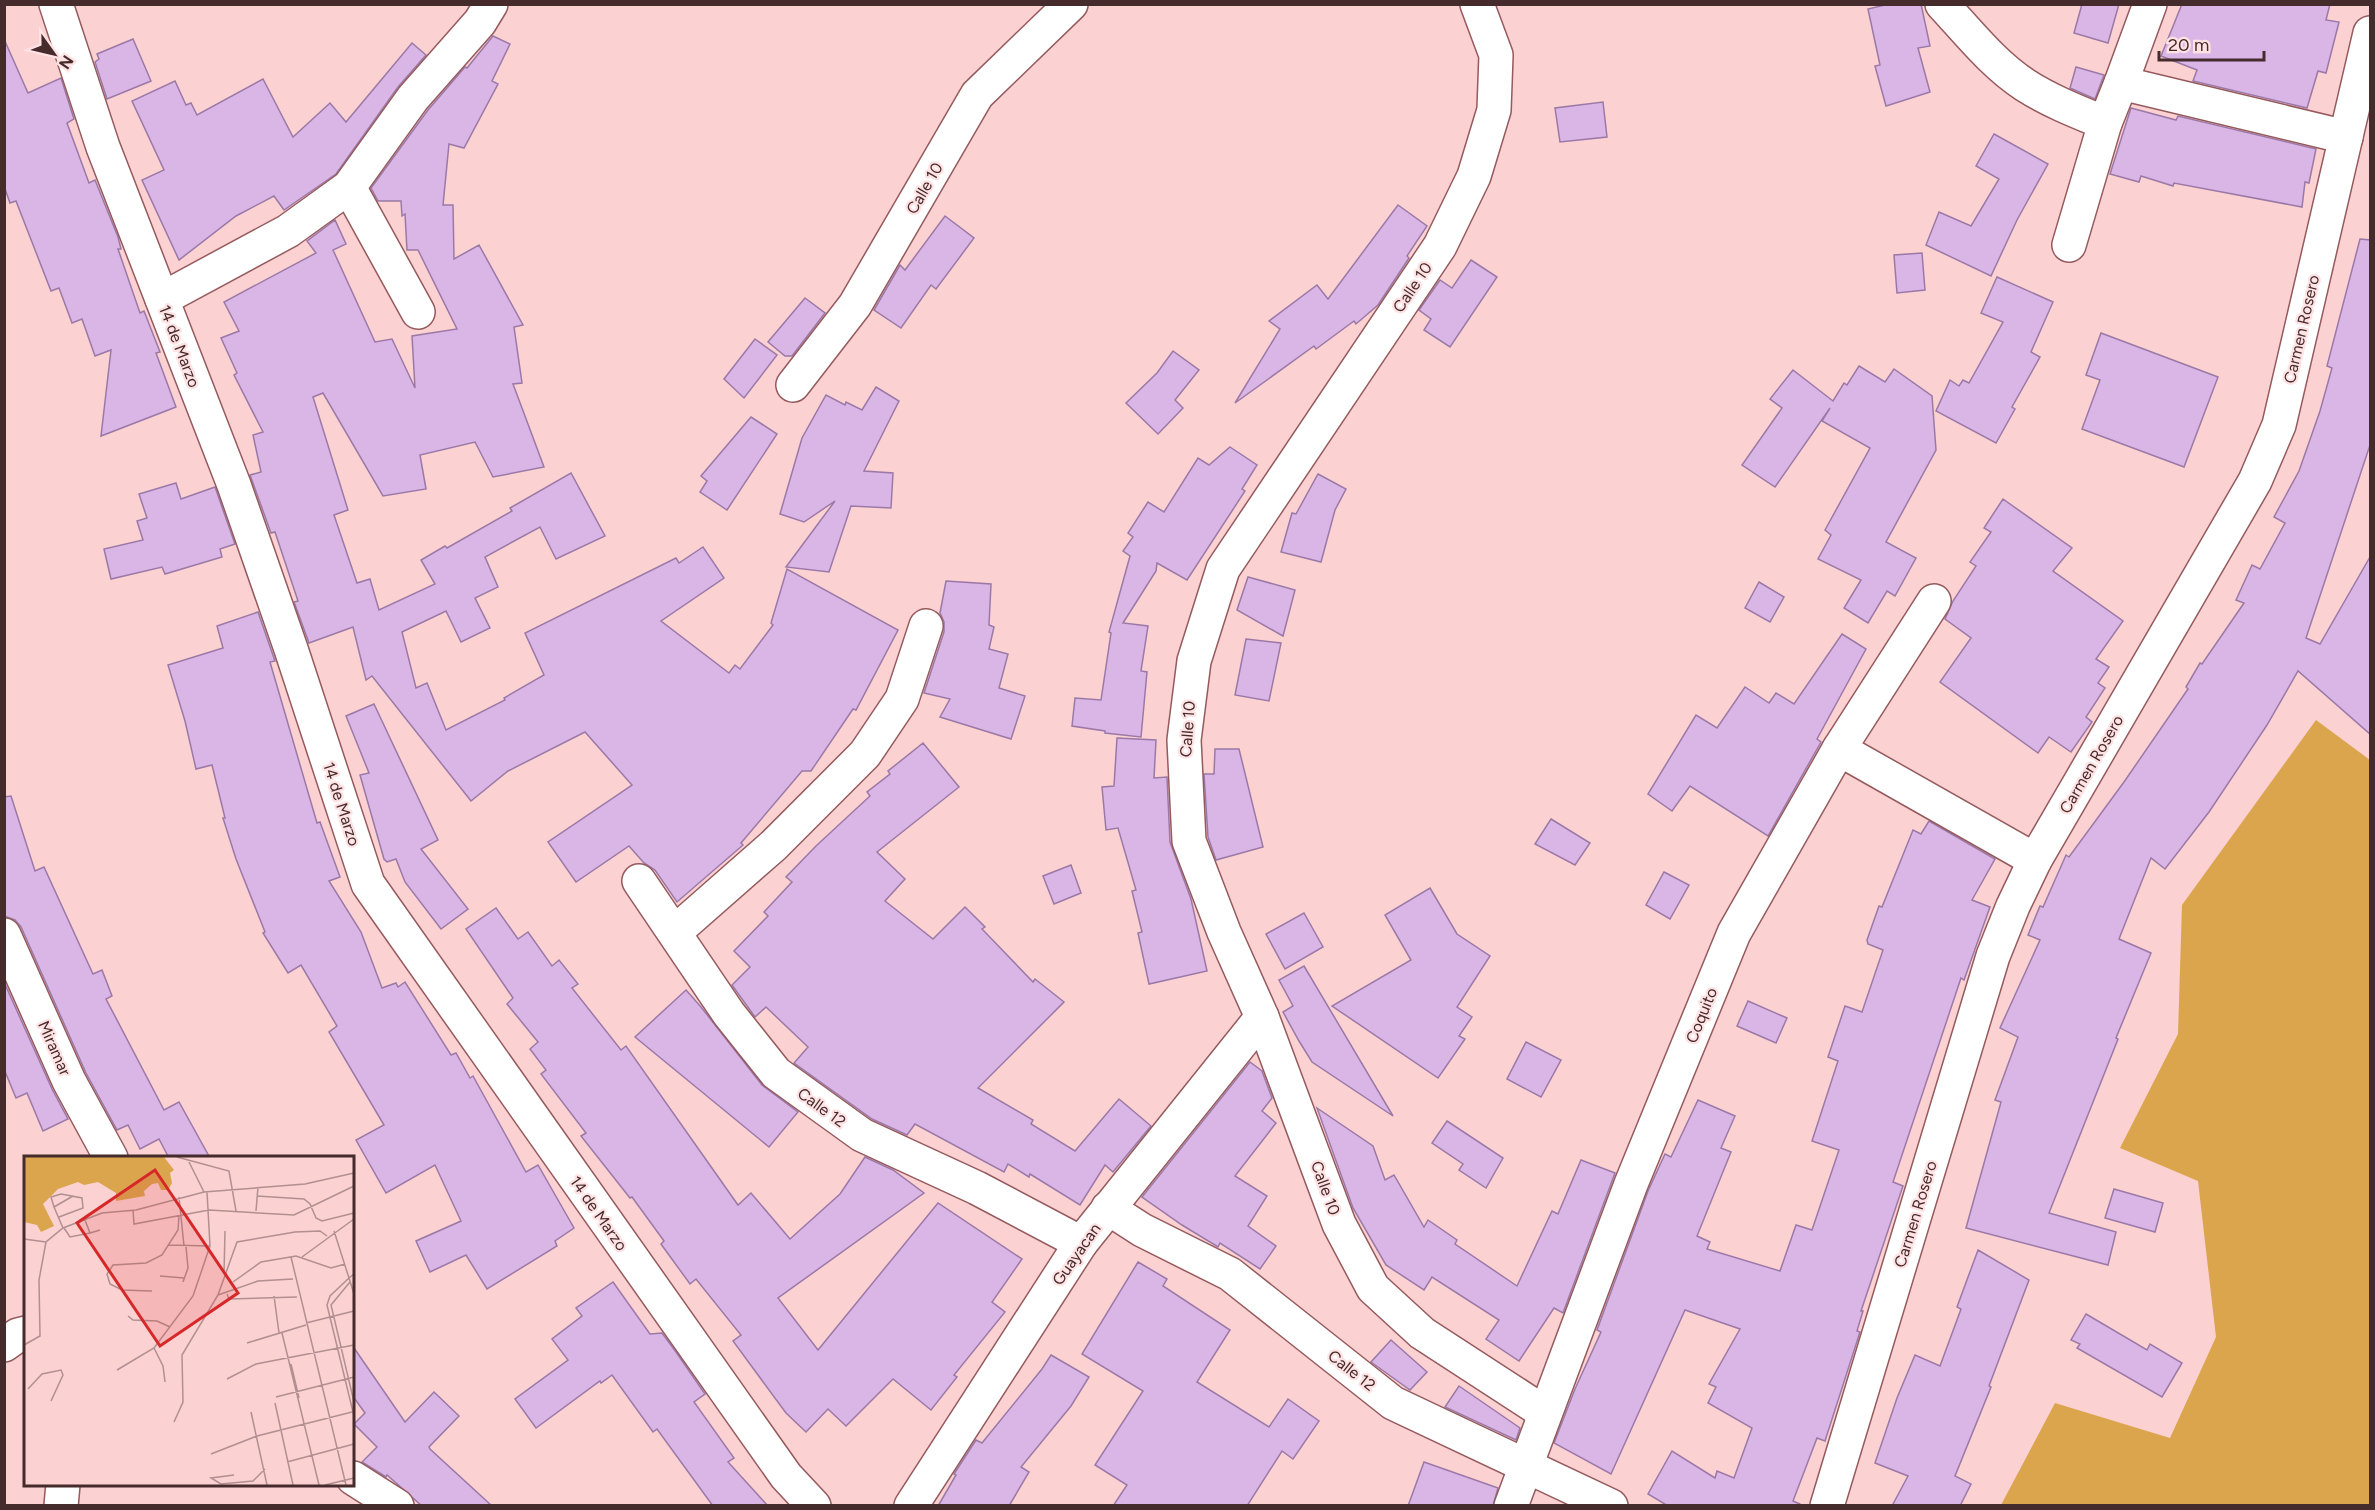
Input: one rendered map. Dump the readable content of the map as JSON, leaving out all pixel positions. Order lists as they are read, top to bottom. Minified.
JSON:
{"streets":{"street":["Calle 10","Carmen Rosero","14 de Marzo","Coquito","Miramar","Calle 12","Guayacan"]},"crossings":[["Calle 10","Coquito"],["Calle 10","Guayacan"],["Coquito","Calle 12"],["Calle 12","Guayacan"]],"scale_bar":"20 m","north":"bottom right"}
